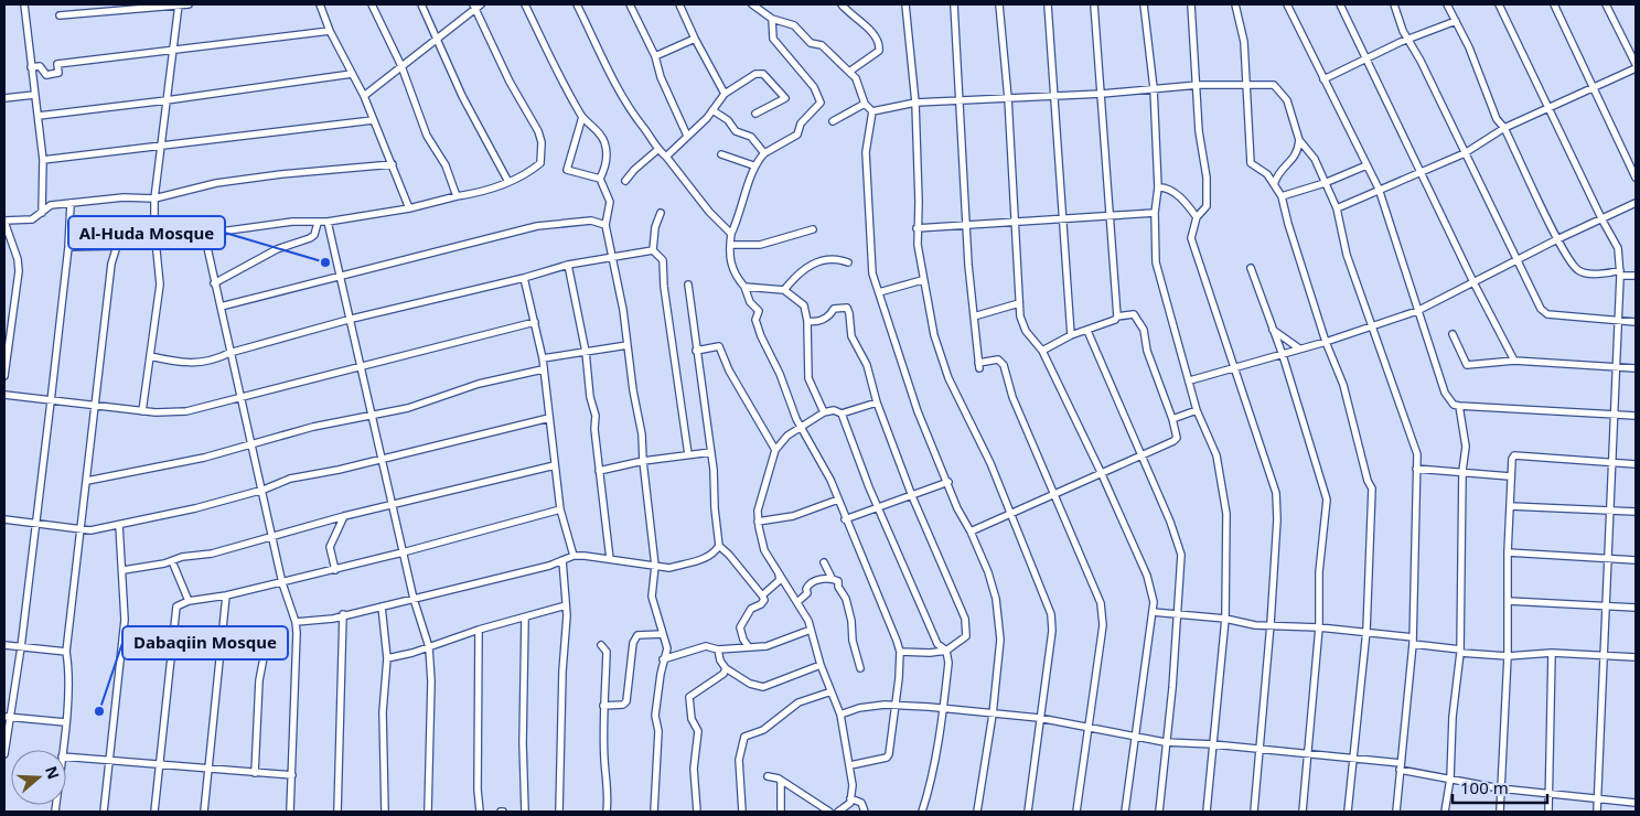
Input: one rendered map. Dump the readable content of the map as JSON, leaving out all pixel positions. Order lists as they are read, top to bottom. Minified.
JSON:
{"places":["Al-Huda Mosque","Dabaqiin Mosque"],"scale_bar":"100 m","north":"right"}
